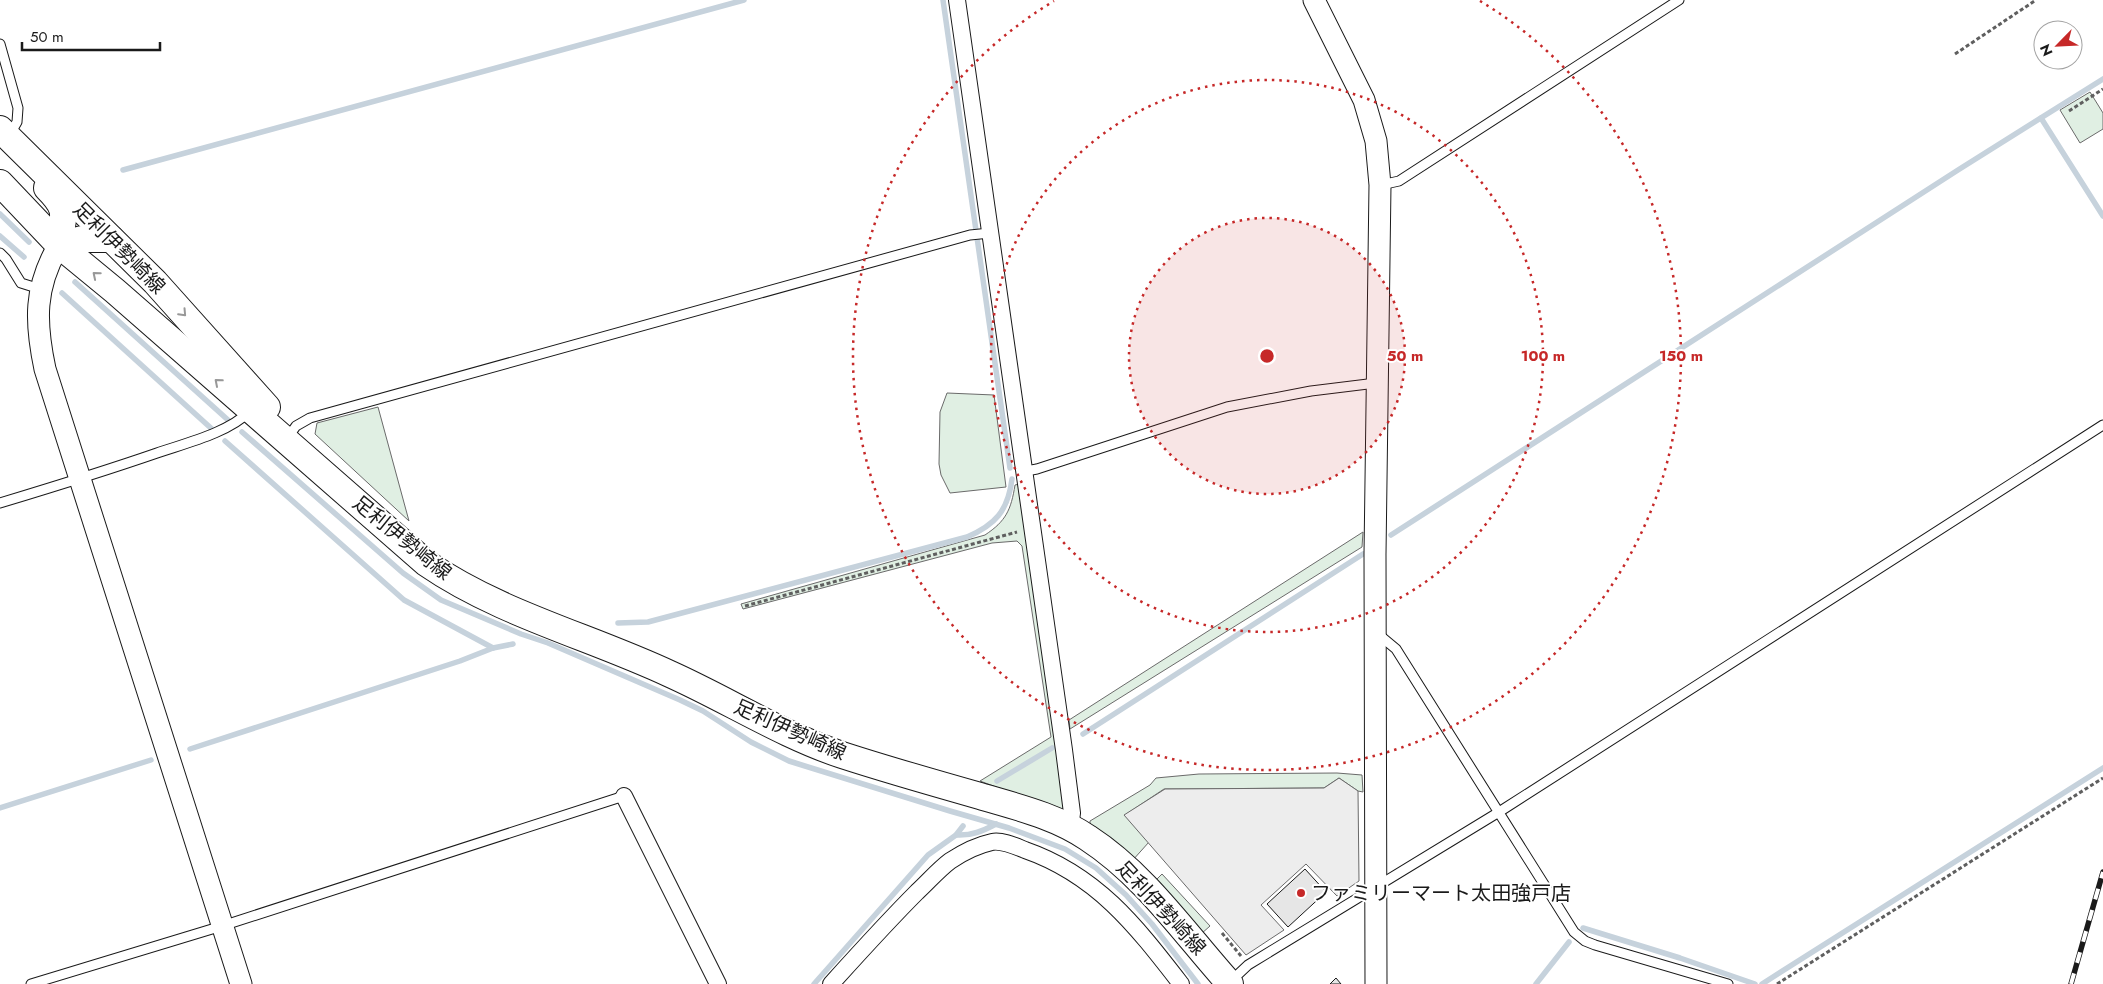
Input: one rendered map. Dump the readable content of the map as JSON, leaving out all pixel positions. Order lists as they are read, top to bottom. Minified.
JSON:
{"streets":{"main road":["足利伊勢崎線"]},"places":["ファミリーマート太田強戸店"],"scale_bar":"50 m","north":"bottom left","rings":["50 m","100 m","150 m"]}
